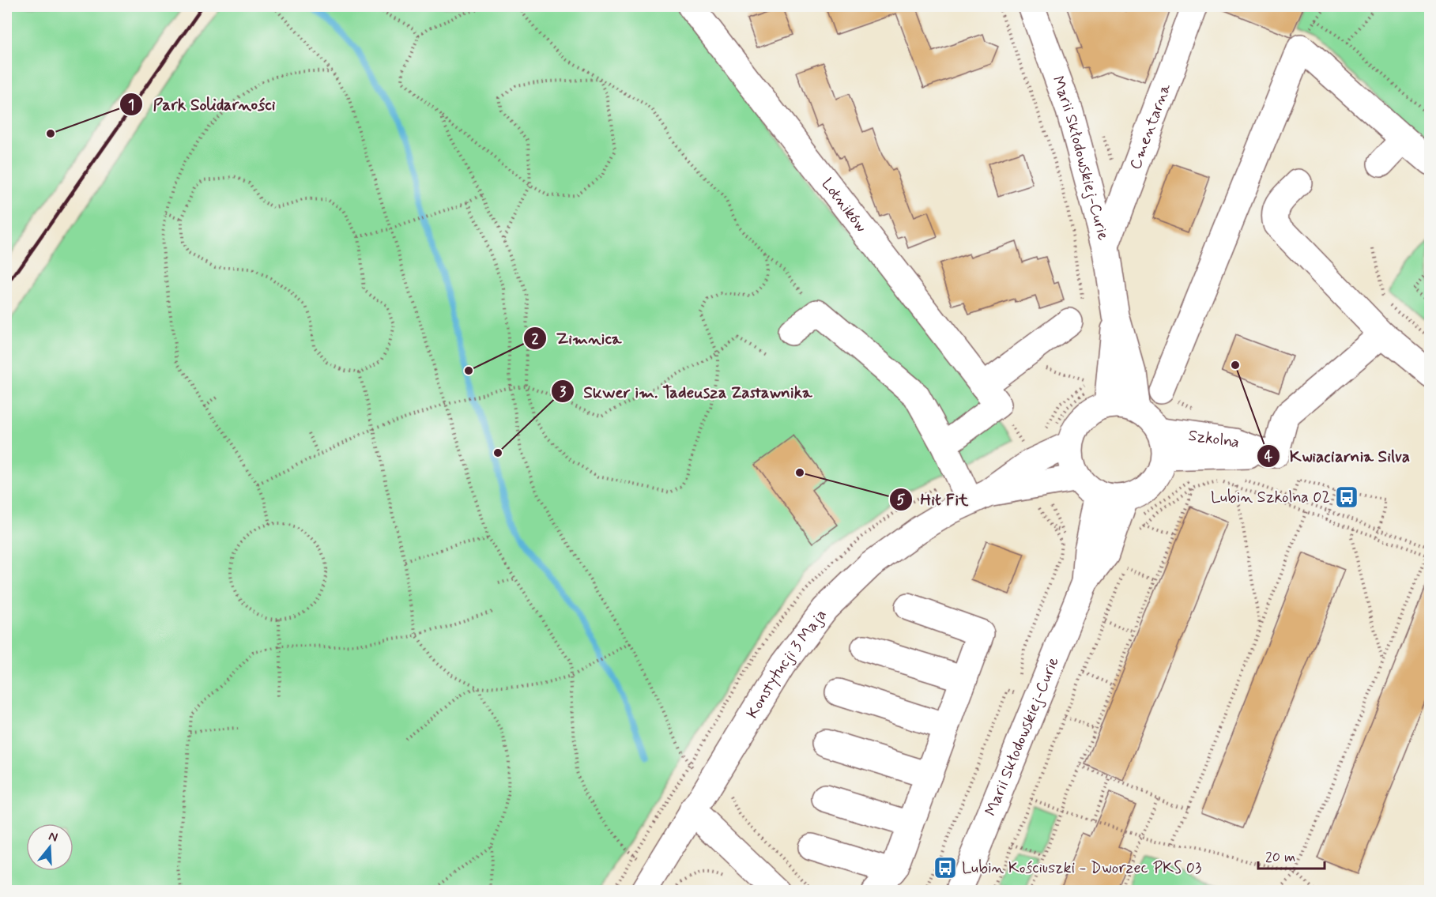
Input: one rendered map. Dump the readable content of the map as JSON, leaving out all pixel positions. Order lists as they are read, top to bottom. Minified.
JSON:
{"streets":{"street":["Cmentarna","Marii Skłodowskiej-Curie","Lotników","Szkolna","Konstytucji 3 Maja"]},"crossings":[["Cmentarna","Marii Skłodowskiej-Curie"],["Marii Skłodowskiej-Curie","Szkolna"],["Marii Skłodowskiej-Curie","Konstytucji 3 Maja"],["Szkolna","Konstytucji 3 Maja"]],"places":{"other":["Park Solidarności","Kwiaciarnia Silva","Zimnica","Skwer im. Tadeusza Zastawnika","Hit Fit"],"bus stop":["Lubin Szkolna 02","Lubin Kościuszki - Dworzec PKS 03"]},"scale_bar":"20 m","north":"top"}
